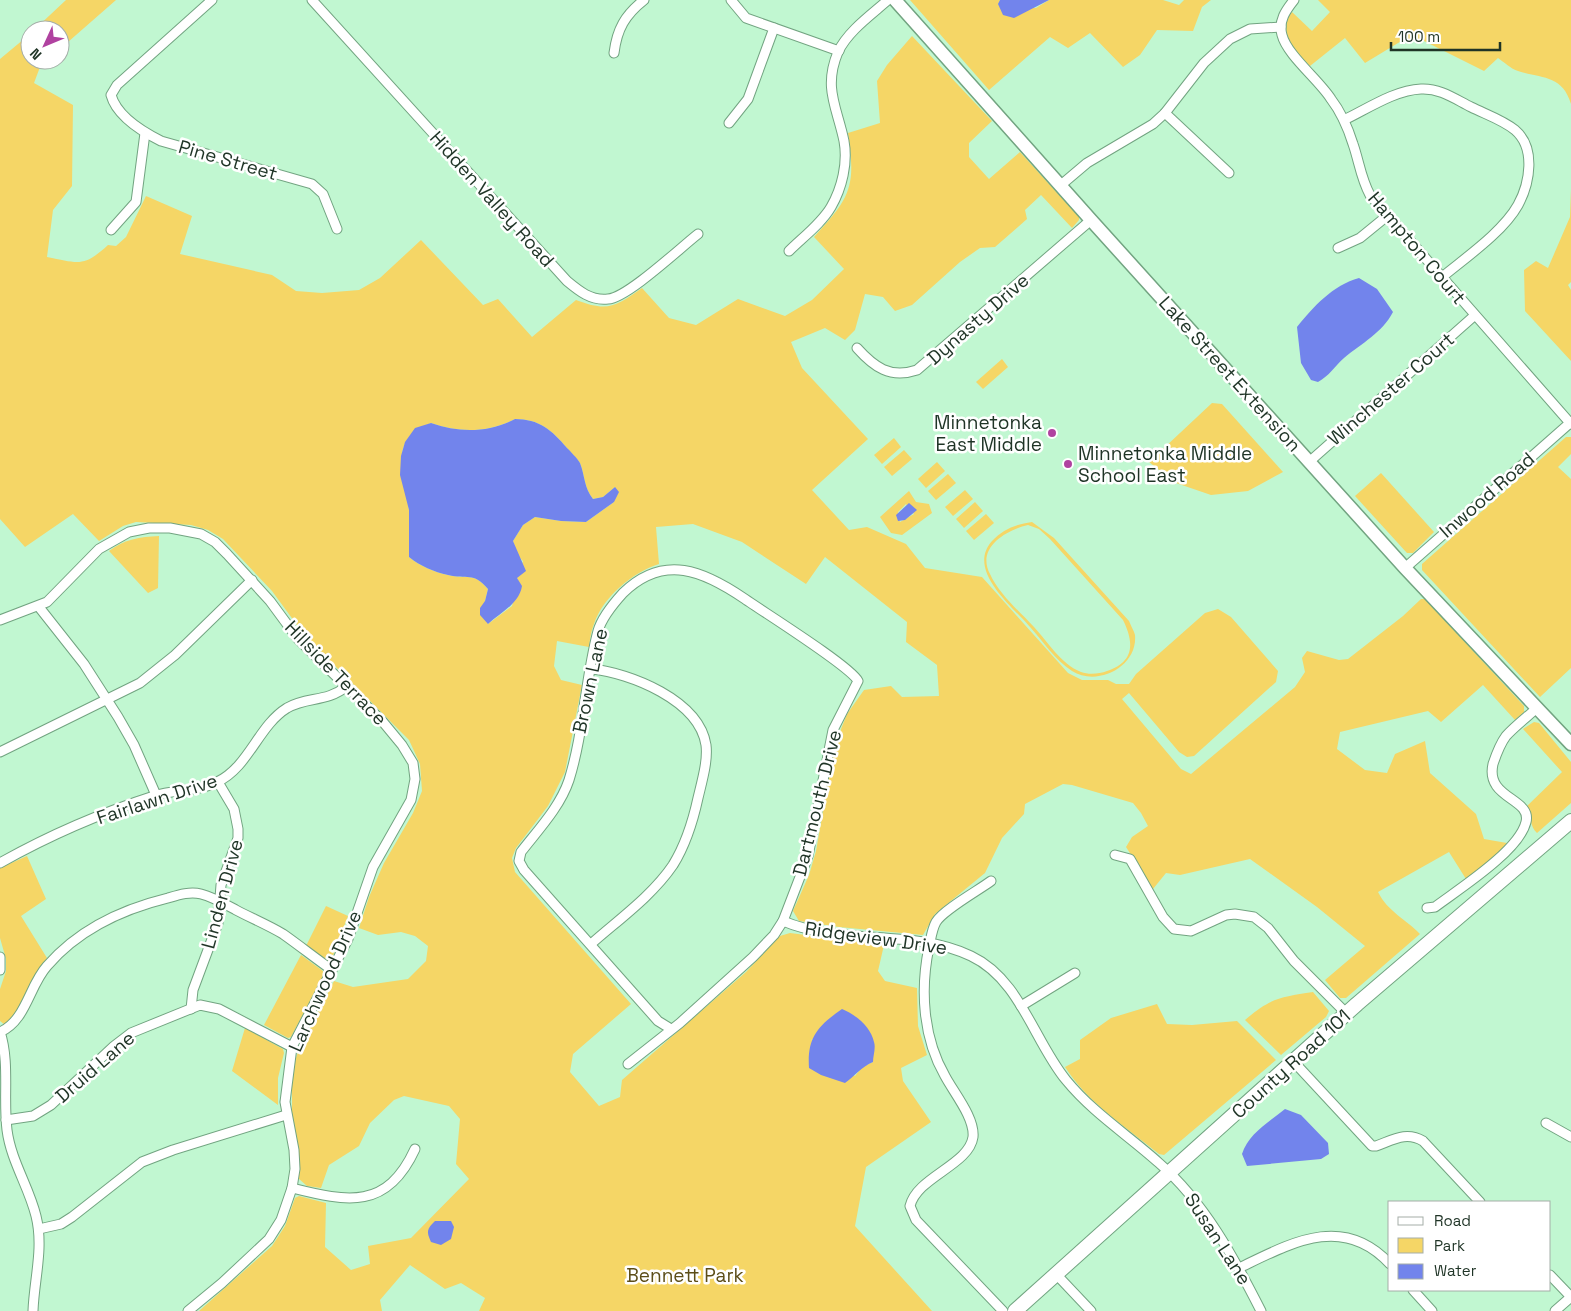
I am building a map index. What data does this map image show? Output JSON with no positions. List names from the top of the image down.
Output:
{
  "streets": {
    "main road": ["County Road 101"],
    "street": [
      "Pine Street",
      "Hidden Valley Road",
      "Hampton Court",
      "Dynasty Drive",
      "Lake Street Extension",
      "Winchester Court",
      "Inwood Road",
      "Hillside Terrace",
      "Brown Lane",
      "Fairlawn Drive",
      "Dartmouth Drive",
      "Linden Drive",
      "Ridgeview Drive",
      "Larchwood Drive",
      "Druid Lane",
      "Susan Lane"
    ]
  },
  "crossings": [
    ["Hampton Court", "Winchester Court"],
    ["Hampton Court", "Inwood Road"],
    ["Dynasty Drive", "Lake Street Extension"],
    ["Lake Street Extension", "Winchester Court"],
    ["Lake Street Extension", "Inwood Road"],
    ["Hillside Terrace", "Fairlawn Drive"],
    ["Hillside Terrace", "Larchwood Drive"],
    ["Brown Lane", "Dartmouth Drive"],
    ["Fairlawn Drive", "Linden Drive"],
    ["Dartmouth Drive", "Ridgeview Drive"],
    ["Linden Drive", "Druid Lane"],
    ["Ridgeview Drive", "County Road 101"],
    ["Ridgeview Drive", "Susan Lane"],
    ["Larchwood Drive", "Druid Lane"],
    ["County Road 101", "Susan Lane"]
  ],
  "parks": ["Bennett Park"],
  "places": ["Minnetonka East Middle", "Minnetonka Middle School East"],
  "legend": ["Road", "Park", "Water"],
  "scale_bar": "100 m",
  "north": "bottom left"
}
